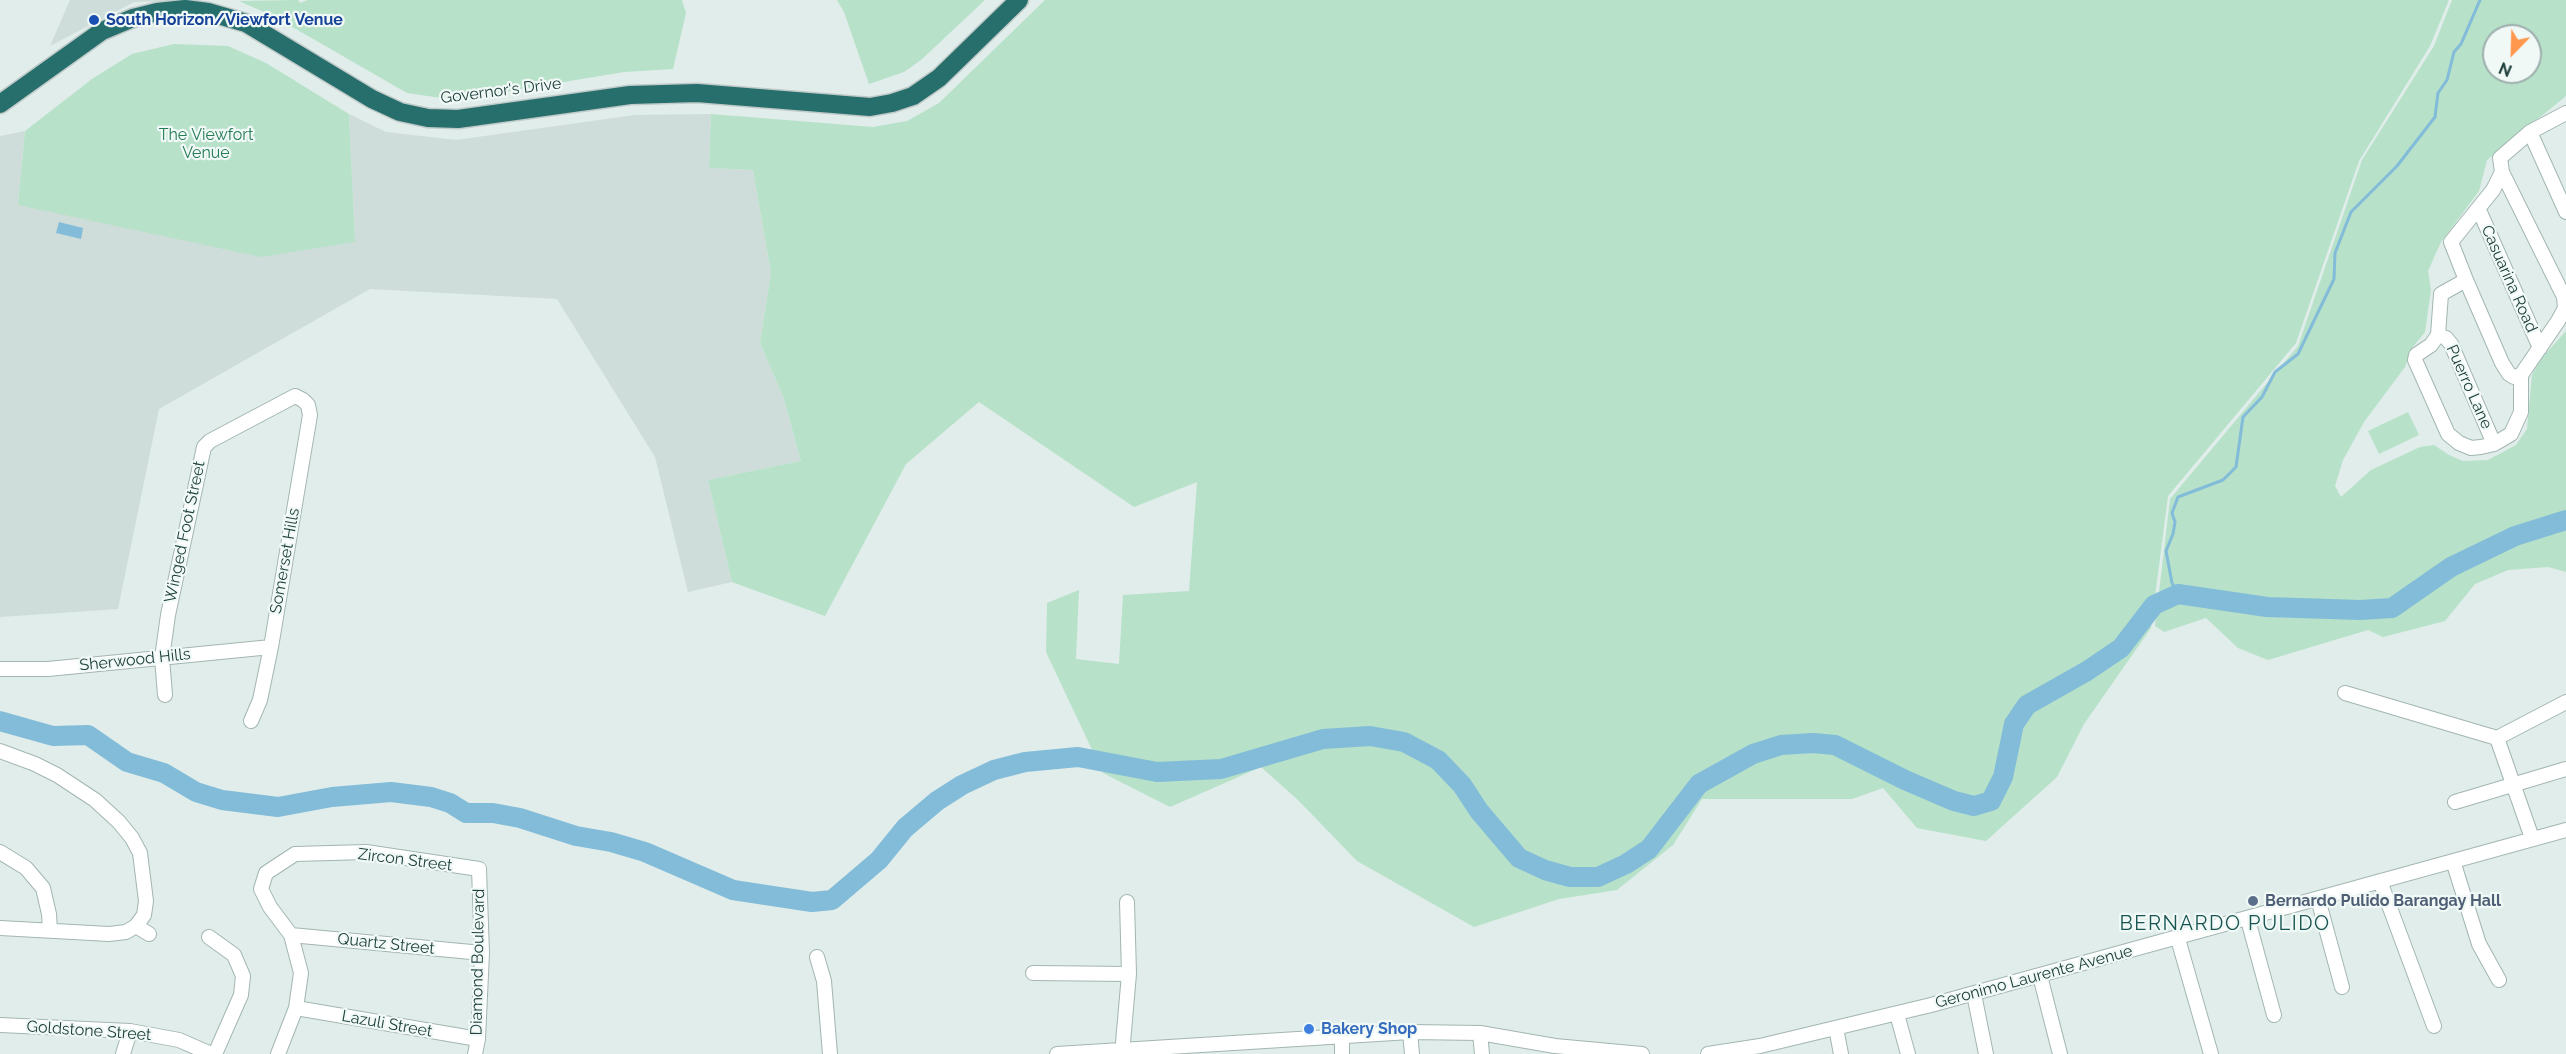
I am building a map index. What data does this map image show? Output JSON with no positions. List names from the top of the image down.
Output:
{
  "streets": {
    "highway": ["Governor's Drive"],
    "street": [
      "Casuarina Road",
      "Puerro Lane",
      "Winged Foot Street",
      "Somerset Hills",
      "Sherwood Hills",
      "Zircon Street",
      "Quartz Street",
      "Diamond Boulevard",
      "Geronimo Laurente Avenue",
      "Lazuli Street",
      "Goldstone Street"
    ]
  },
  "crossings": [
    ["Winged Foot Street", "Somerset Hills"],
    ["Winged Foot Street", "Sherwood Hills"],
    ["Somerset Hills", "Sherwood Hills"],
    ["Zircon Street", "Quartz Street"],
    ["Zircon Street", "Diamond Boulevard"],
    ["Quartz Street", "Diamond Boulevard"],
    ["Diamond Boulevard", "Lazuli Street"]
  ],
  "districts": ["BERNARDO PULIDO"],
  "parks": ["The Viewfort Venue"],
  "places": ["South Horizon/Viewfort Venue", "Bernardo Pulido Barangay Hall", "Bakery Shop"],
  "north": "bottom left"
}
